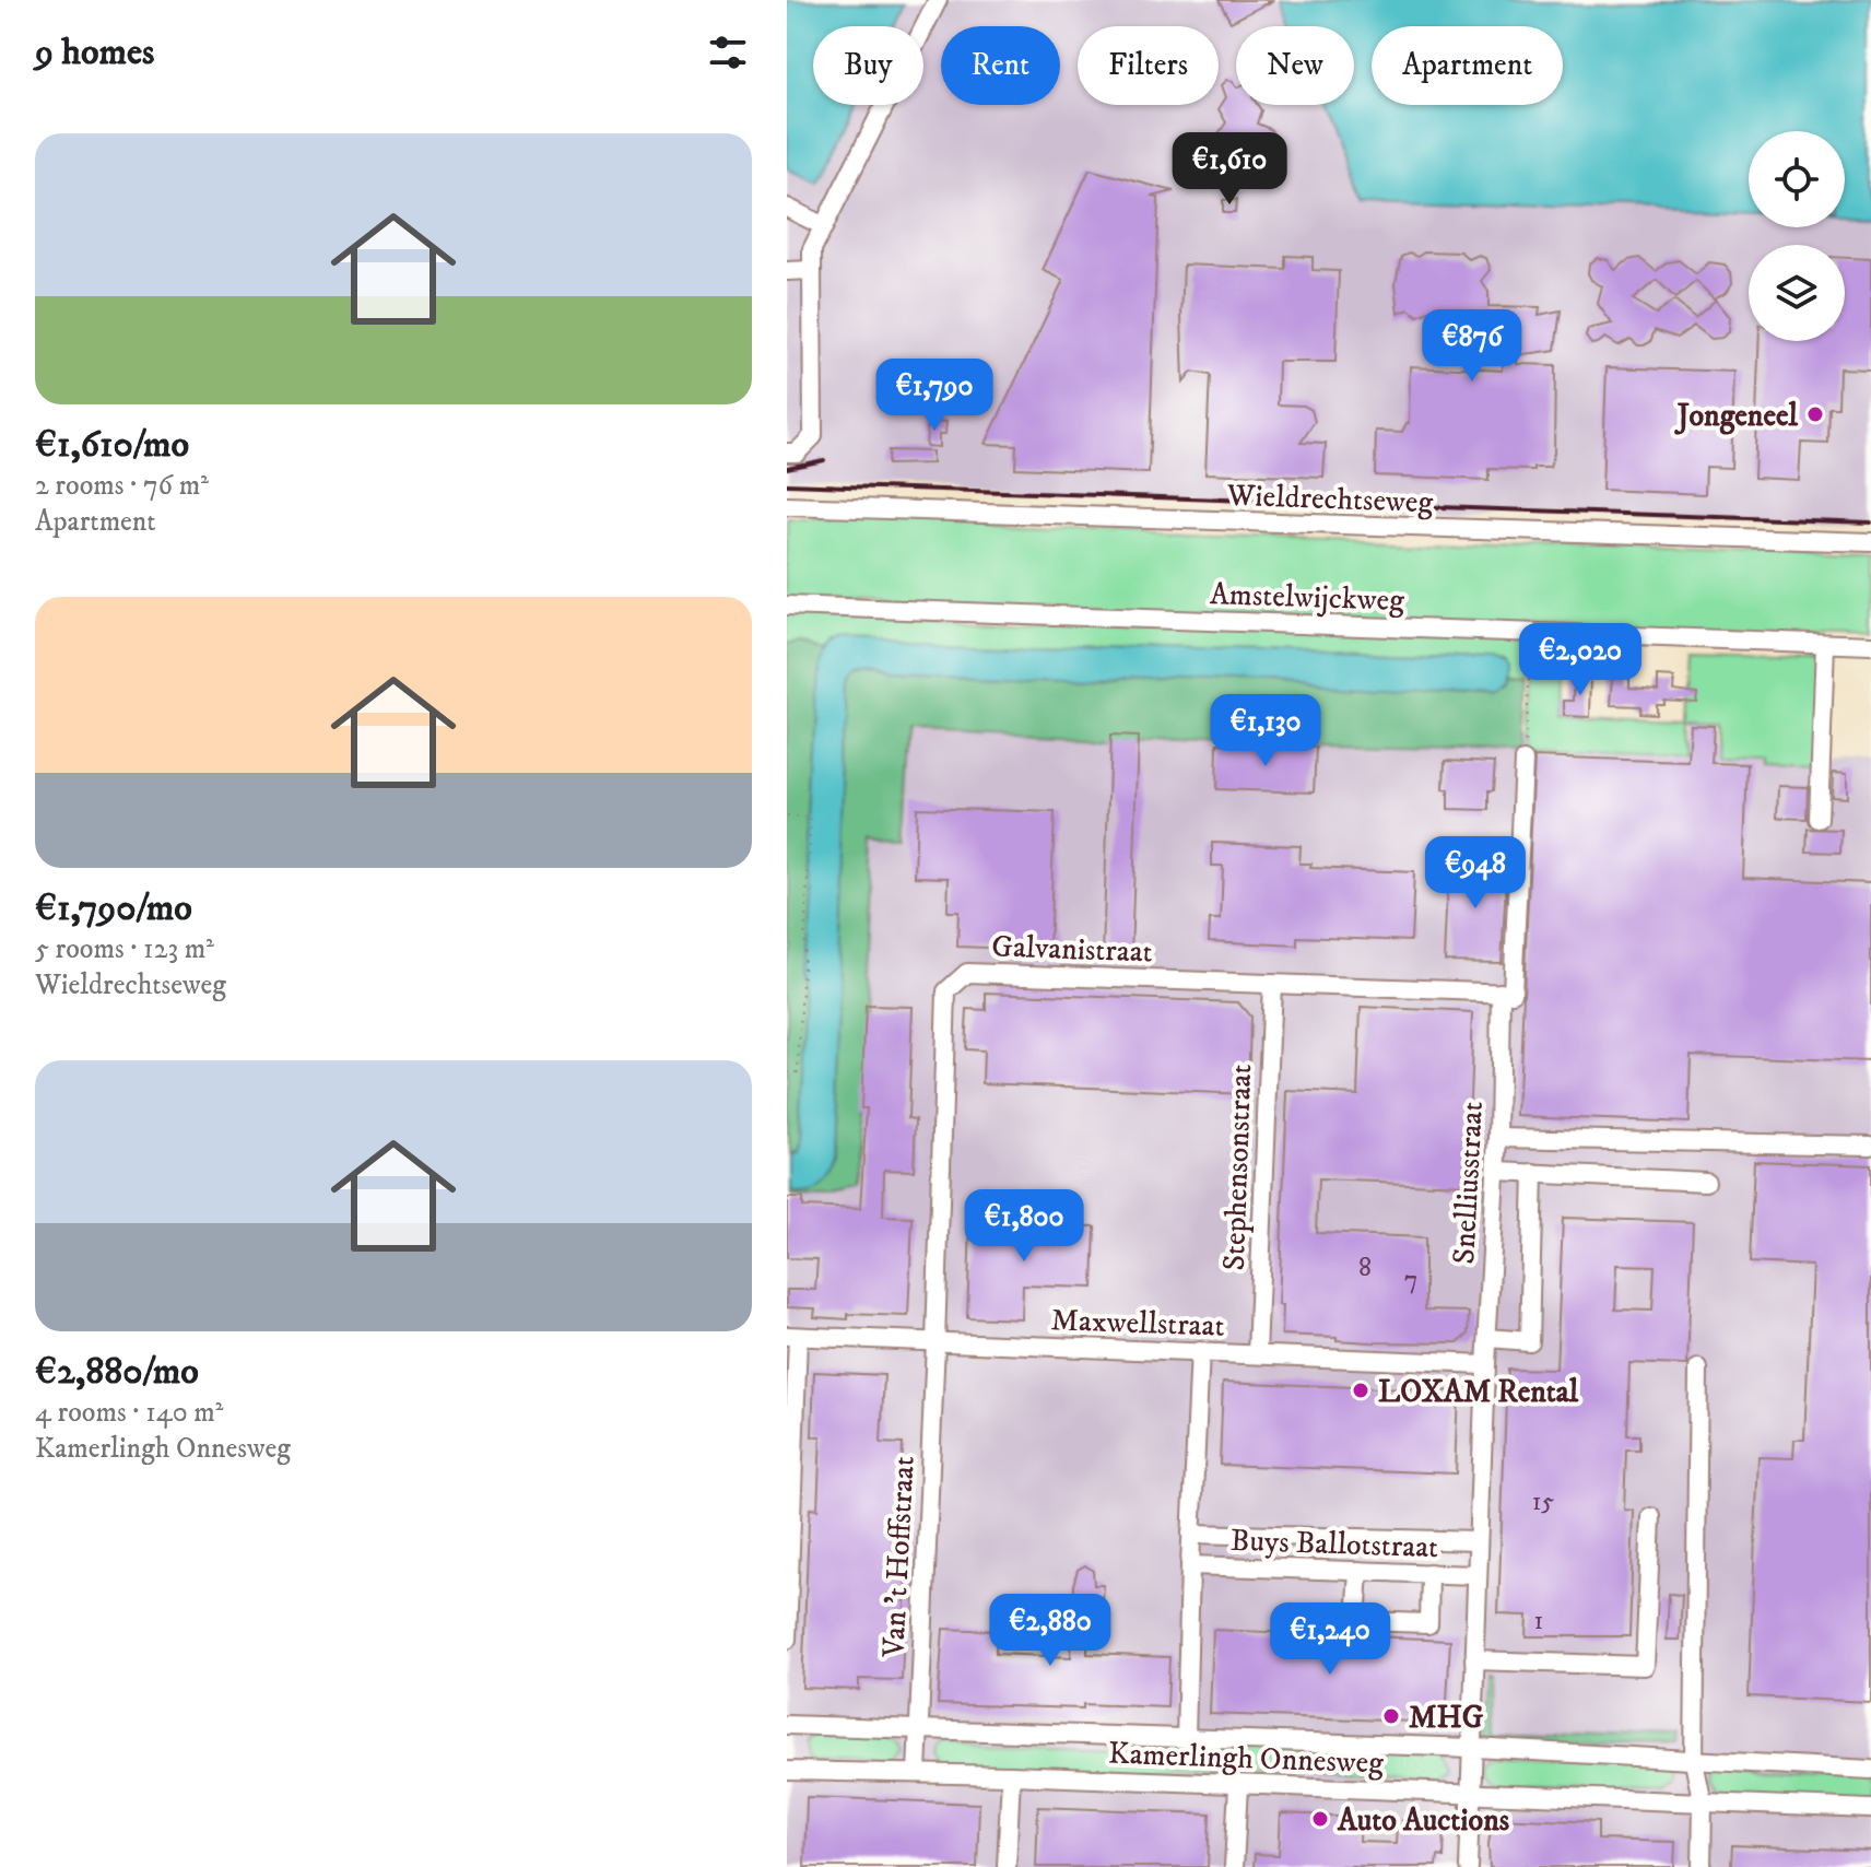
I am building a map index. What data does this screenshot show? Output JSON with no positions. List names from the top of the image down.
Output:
{
  "streets": {
    "street": [
      "Wieldrechtseweg",
      "Amstelwijckweg",
      "Galvanistraat",
      "Stephensonstraat",
      "Snelliusstraat",
      "Maxwellstraat",
      "Buys Ballotstraat",
      "Van 't Hoffstraat",
      "Kamerlingh Onnesweg"
    ]
  },
  "crossings": [
    ["Galvanistraat", "Stephensonstraat"],
    ["Galvanistraat", "Snelliusstraat"],
    ["Galvanistraat", "Maxwellstraat"],
    ["Galvanistraat", "Van 't Hoffstraat"],
    ["Stephensonstraat", "Maxwellstraat"],
    ["Snelliusstraat", "Maxwellstraat"],
    ["Snelliusstraat", "Buys Ballotstraat"],
    ["Snelliusstraat", "Kamerlingh Onnesweg"],
    ["Maxwellstraat", "Buys Ballotstraat"],
    ["Maxwellstraat", "Van 't Hoffstraat"],
    ["Buys Ballotstraat", "Kamerlingh Onnesweg"],
    ["Van 't Hoffstraat", "Kamerlingh Onnesweg"]
  ],
  "places": [
    "Jongeneel",
    "LOXAM Rental",
    "MHG",
    "Auto Auctions"
  ],
  "house_numbers": [
    "8",
    "7",
    "15",
    "1"
  ],
  "page": {
    "heading": "9 homes",
    "chip": [
      "Buy",
      "Rent",
      "Filters",
      "New",
      "Apartment"
    ],
    "list": [
      {
        "name": "€1,610/mo",
        "note": "2 rooms · 76 m² · Apartment"
      },
      {
        "name": "€1,790/mo",
        "note": "5 rooms · 123 m² · Wieldrechtseweg"
      },
      {
        "name": "€2,880/mo",
        "note": "4 rooms · 140 m² · Kamerlingh Onnesweg"
      }
    ],
    "price": [
      "€1,610",
      "€876",
      "€1,790",
      "€2,020",
      "€1,130",
      "€948",
      "€1,800",
      "€2,880",
      "€1,240"
    ]
  }
}
